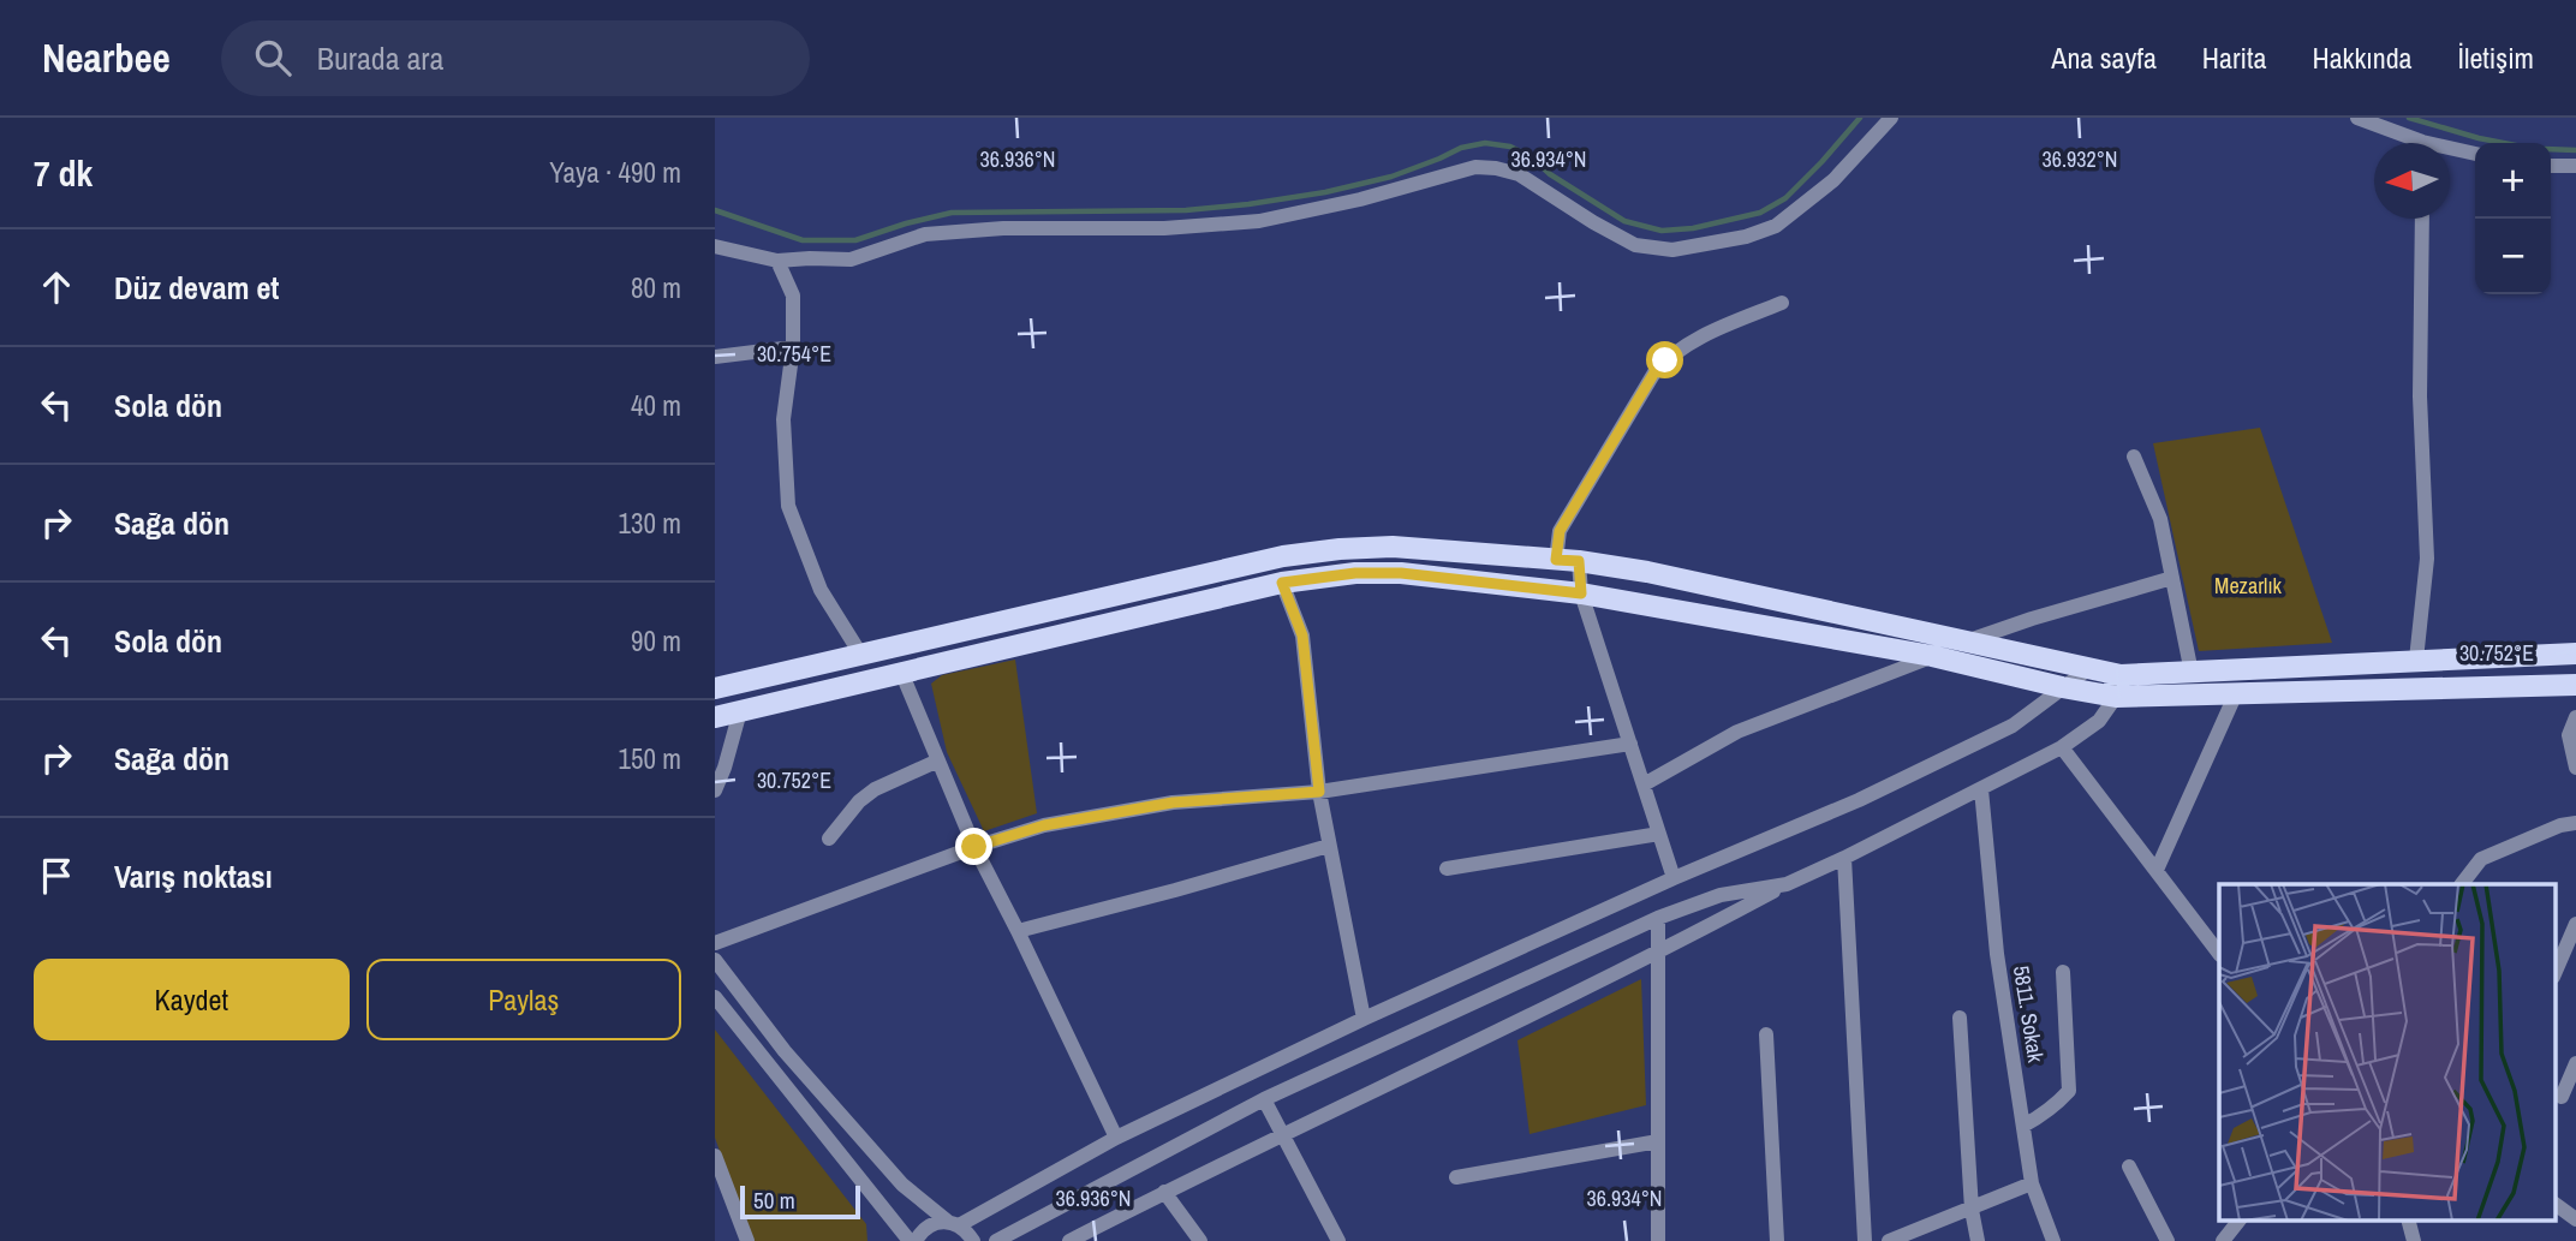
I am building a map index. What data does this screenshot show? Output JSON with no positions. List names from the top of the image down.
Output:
{
  "streets": {
    "street": ["5811. Sokak"]
  },
  "parks": ["Mezarlık"],
  "scale_bar": "50 m",
  "north": "left",
  "page": {
    "header": "Nearbee",
    "search": "Burada ara",
    "nav": [
      "Ana sayfa",
      "Harita",
      "Hakkında",
      "İletişim"
    ],
    "heading": ["7 dk", "Yaya · 490 m"],
    "map_buttons": ["+", "−"],
    "list": [
      ["Düz devam et", "80 m"],
      ["Sola dön", "40 m"],
      ["Sağa dön", "130 m"],
      ["Sola dön", "90 m"],
      ["Sağa dön", "150 m"],
      "Varış noktası"
    ],
    "buttons": ["Kaydet", "Paylaş"],
    "scale": "50 m"
  },
  "coordinates": [
    "36.936°N",
    "36.934°N",
    "36.932°N",
    "30.754°E",
    "30.752°E"
  ]
}
